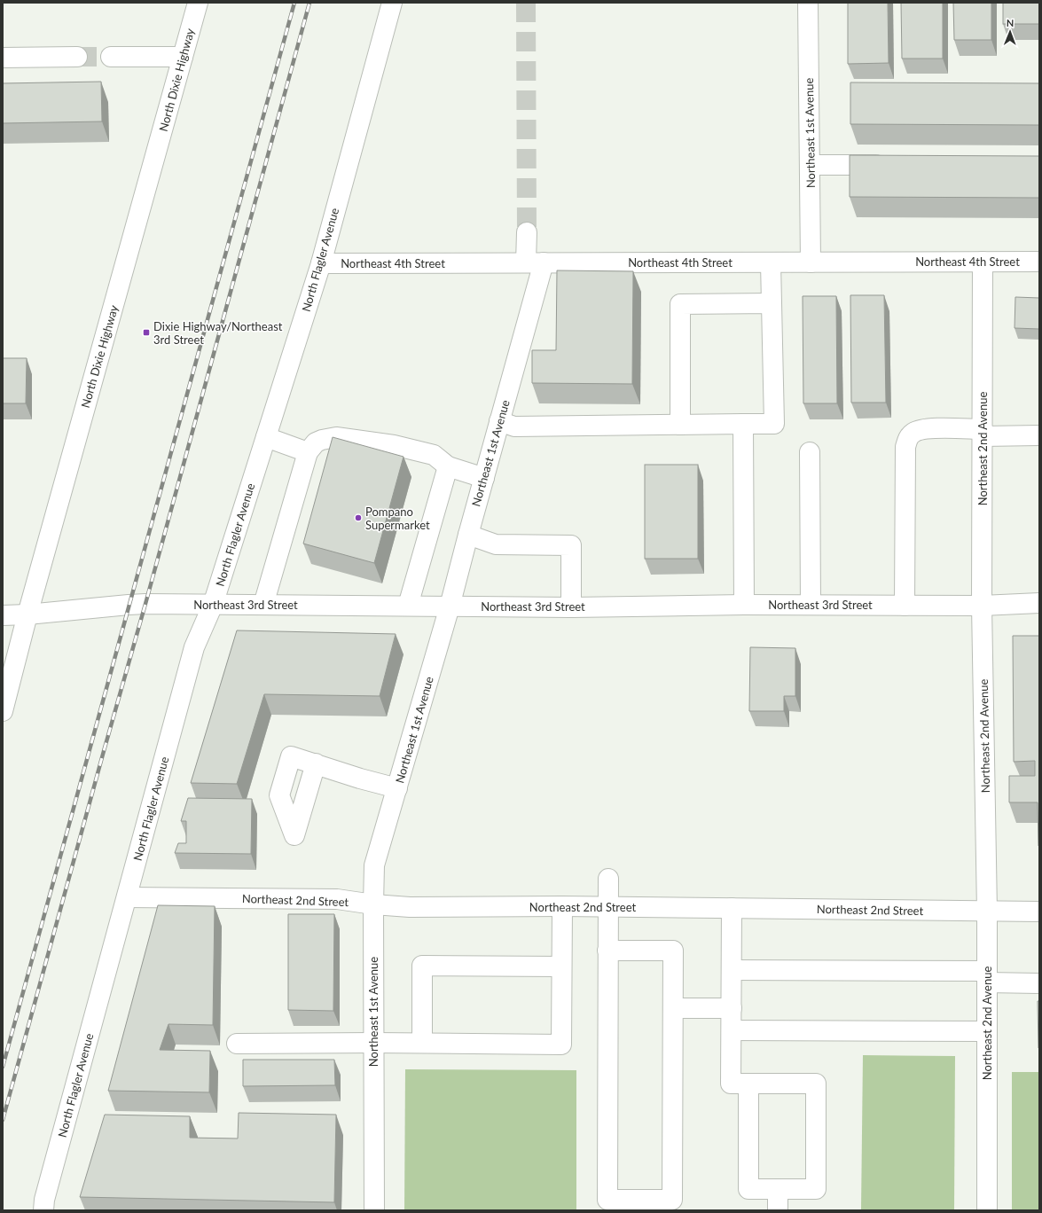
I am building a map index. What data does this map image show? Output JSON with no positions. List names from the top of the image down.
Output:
{
  "streets": {
    "street": [
      "North Dixie Highway",
      "Northeast 1st Avenue",
      "North Flagler Avenue",
      "Northeast 4th Street",
      "Northeast 2nd Avenue",
      "Northeast 3rd Street",
      "Northeast 2nd Street"
    ]
  },
  "crossings": [
    ["North Dixie Highway", "Northeast 3rd Street"],
    ["Northeast 1st Avenue", "Northeast 4th Street"],
    ["Northeast 1st Avenue", "Northeast 3rd Street"],
    ["Northeast 1st Avenue", "Northeast 2nd Street"],
    ["North Flagler Avenue", "Northeast 4th Street"],
    ["North Flagler Avenue", "Northeast 3rd Street"],
    ["North Flagler Avenue", "Northeast 2nd Street"],
    ["Northeast 4th Street", "Northeast 2nd Avenue"],
    ["Northeast 2nd Avenue", "Northeast 3rd Street"],
    ["Northeast 2nd Avenue", "Northeast 2nd Street"]
  ],
  "places": {
    "transit": ["Dixie Highway/Northeast 3rd Street"],
    "other": ["Pompano Supermarket"]
  },
  "north": "top"
}
